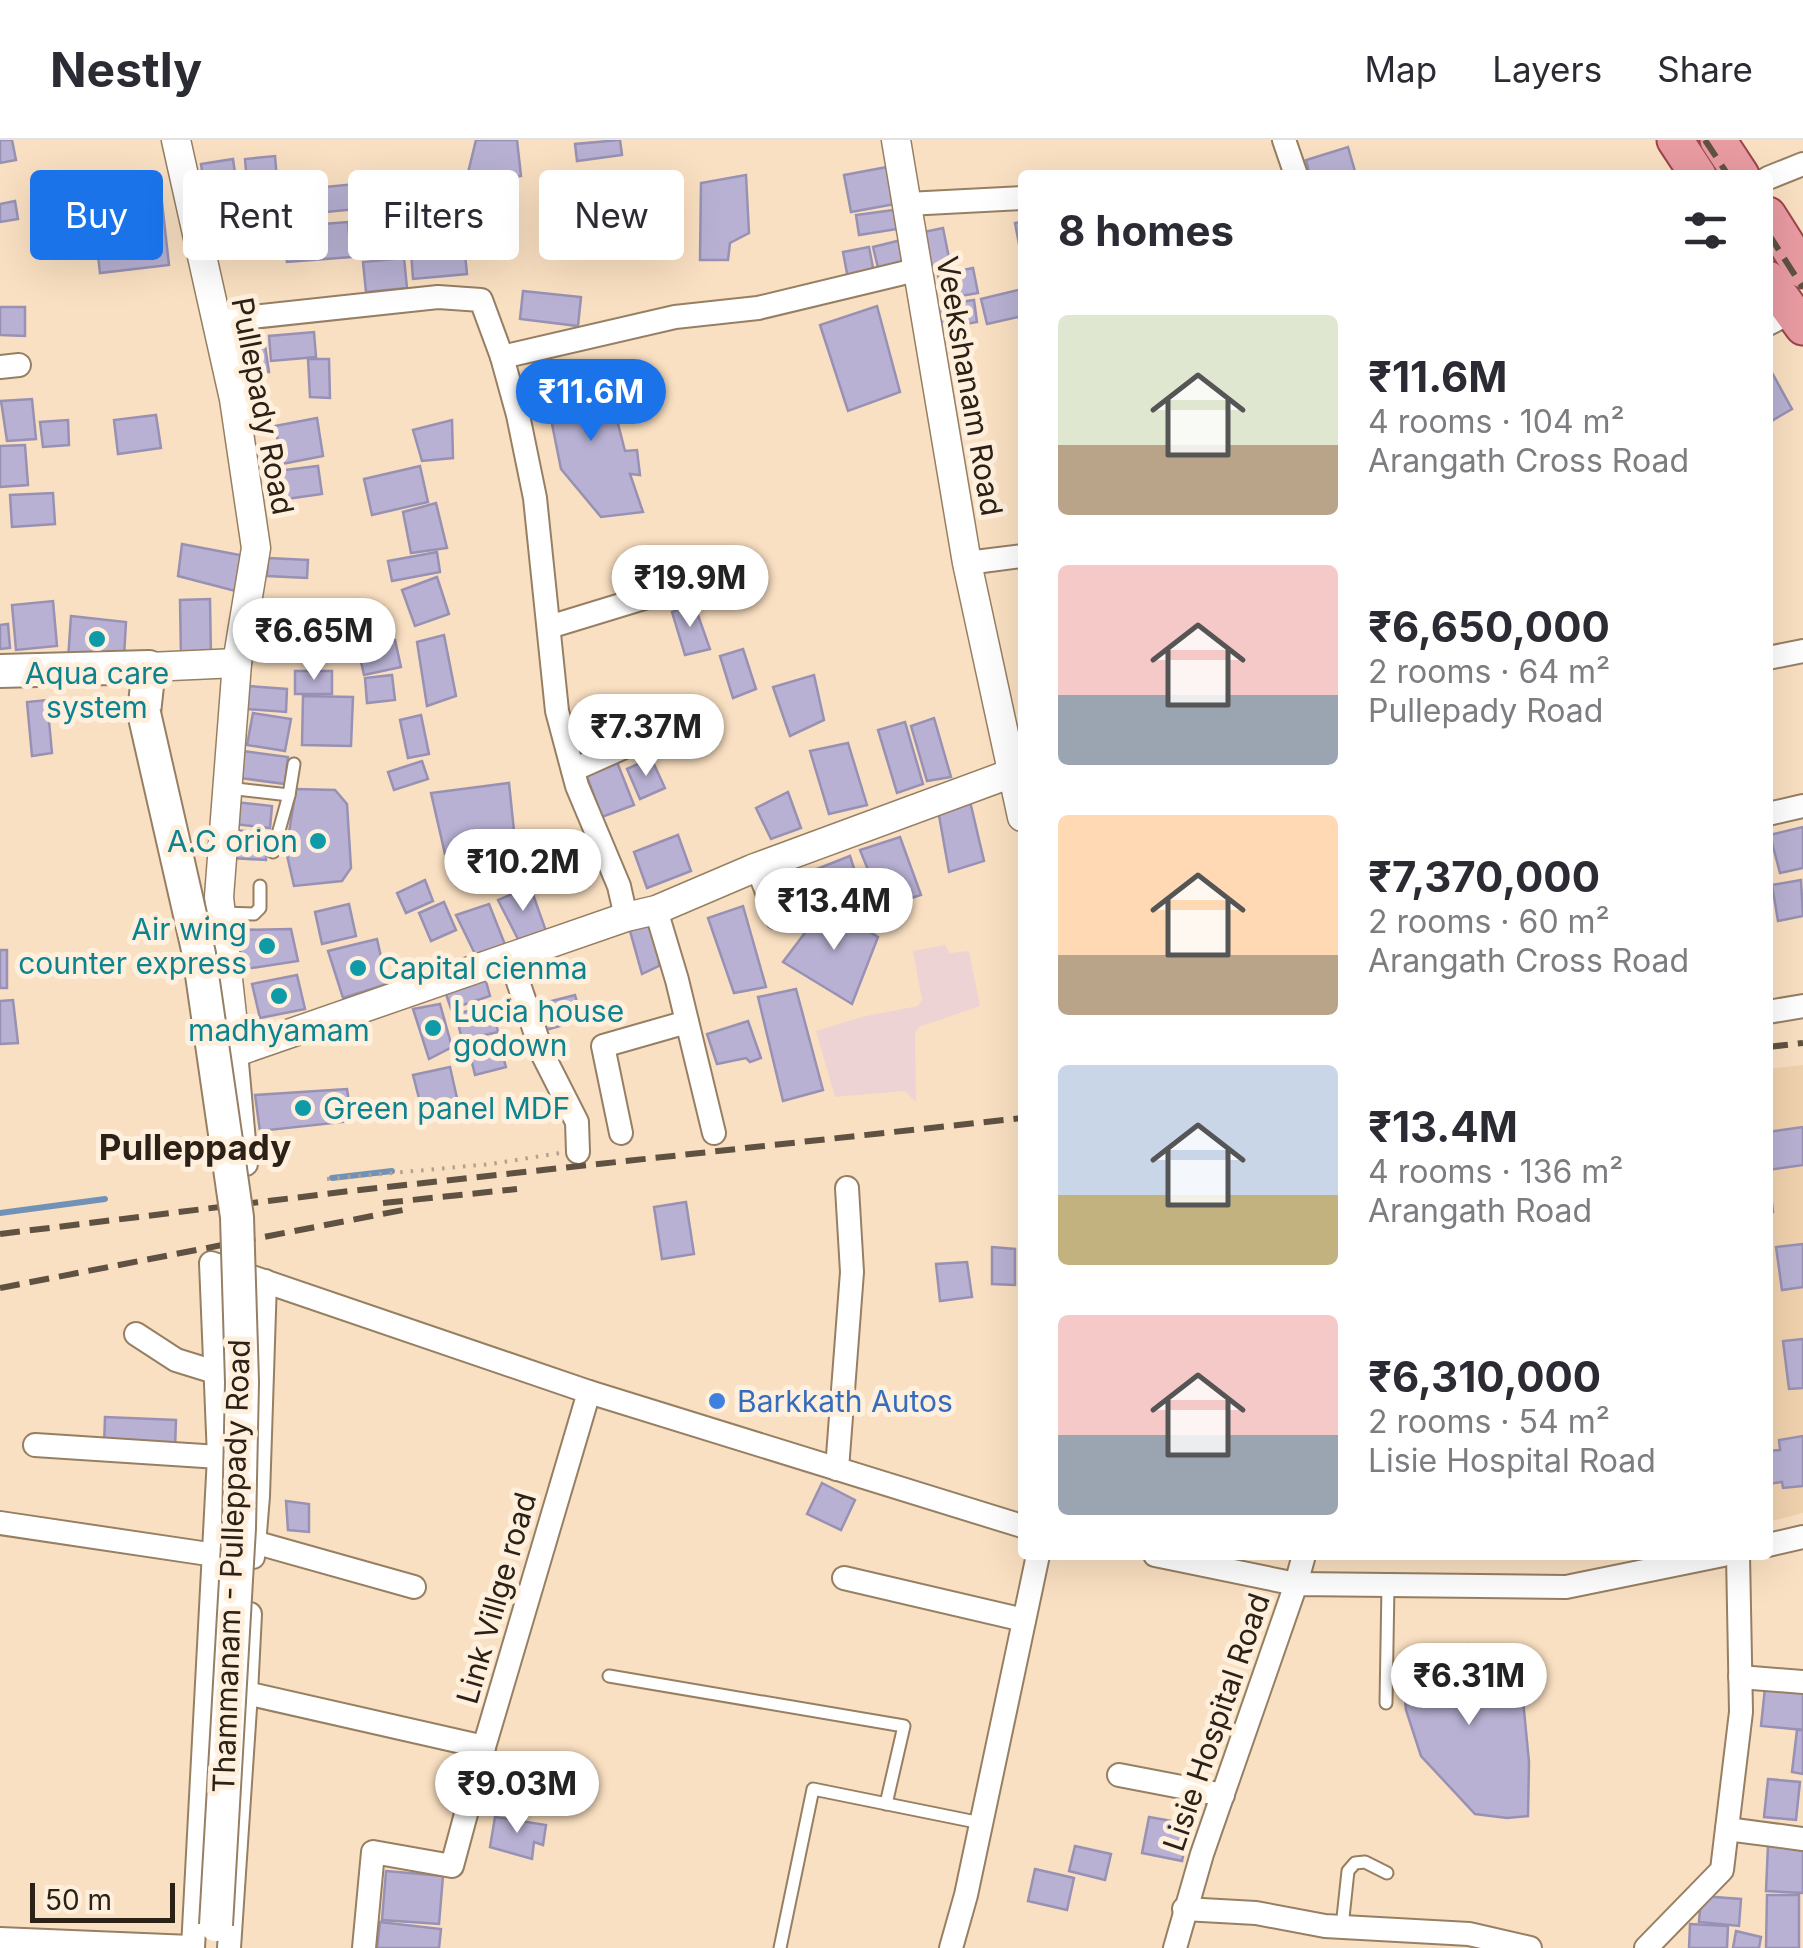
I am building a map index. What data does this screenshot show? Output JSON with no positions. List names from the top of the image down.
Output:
{
  "streets": {
    "main road": ["Thammanam - Pulleppady Road"],
    "street": [
      "Veekshanam Road",
      "Pullepady Road",
      "Link Villge road",
      "Lisie Hospital Road"
    ]
  },
  "districts": ["Pulleppady"],
  "places": [
    "Aqua care system",
    "A.C orion",
    "Air wing counter express",
    "Capital cienma",
    "madhyamam",
    "Lucia house godown",
    "Green panel MDF",
    "Barkkath Autos"
  ],
  "scale_bar": "50 m",
  "page": {
    "header": "Nestly",
    "nav": ["Map", "Layers", "Share"],
    "chip": [
      "Buy",
      "Rent",
      "Filters",
      "New"
    ],
    "heading": "8 homes",
    "list": [
      {
        "name": "₹11.6M",
        "note": "4 rooms · 104 m² · Arangath Cross Road"
      },
      {
        "name": "₹6,650,000",
        "note": "2 rooms · 64 m² · Pullepady Road"
      },
      {
        "name": "₹7,370,000",
        "note": "2 rooms · 60 m² · Arangath Cross Road"
      },
      {
        "name": "₹13.4M",
        "note": "4 rooms · 136 m² · Arangath Road"
      },
      {
        "name": "₹6,310,000",
        "note": "2 rooms · 54 m² · Lisie Hospital Road"
      }
    ],
    "price": [
      "₹11.6M",
      "₹19.9M",
      "₹6.65M",
      "₹7.37M",
      "₹10.2M",
      "₹13.4M",
      "₹6.31M",
      "₹9.03M"
    ],
    "scale": "50 m"
  }
}
